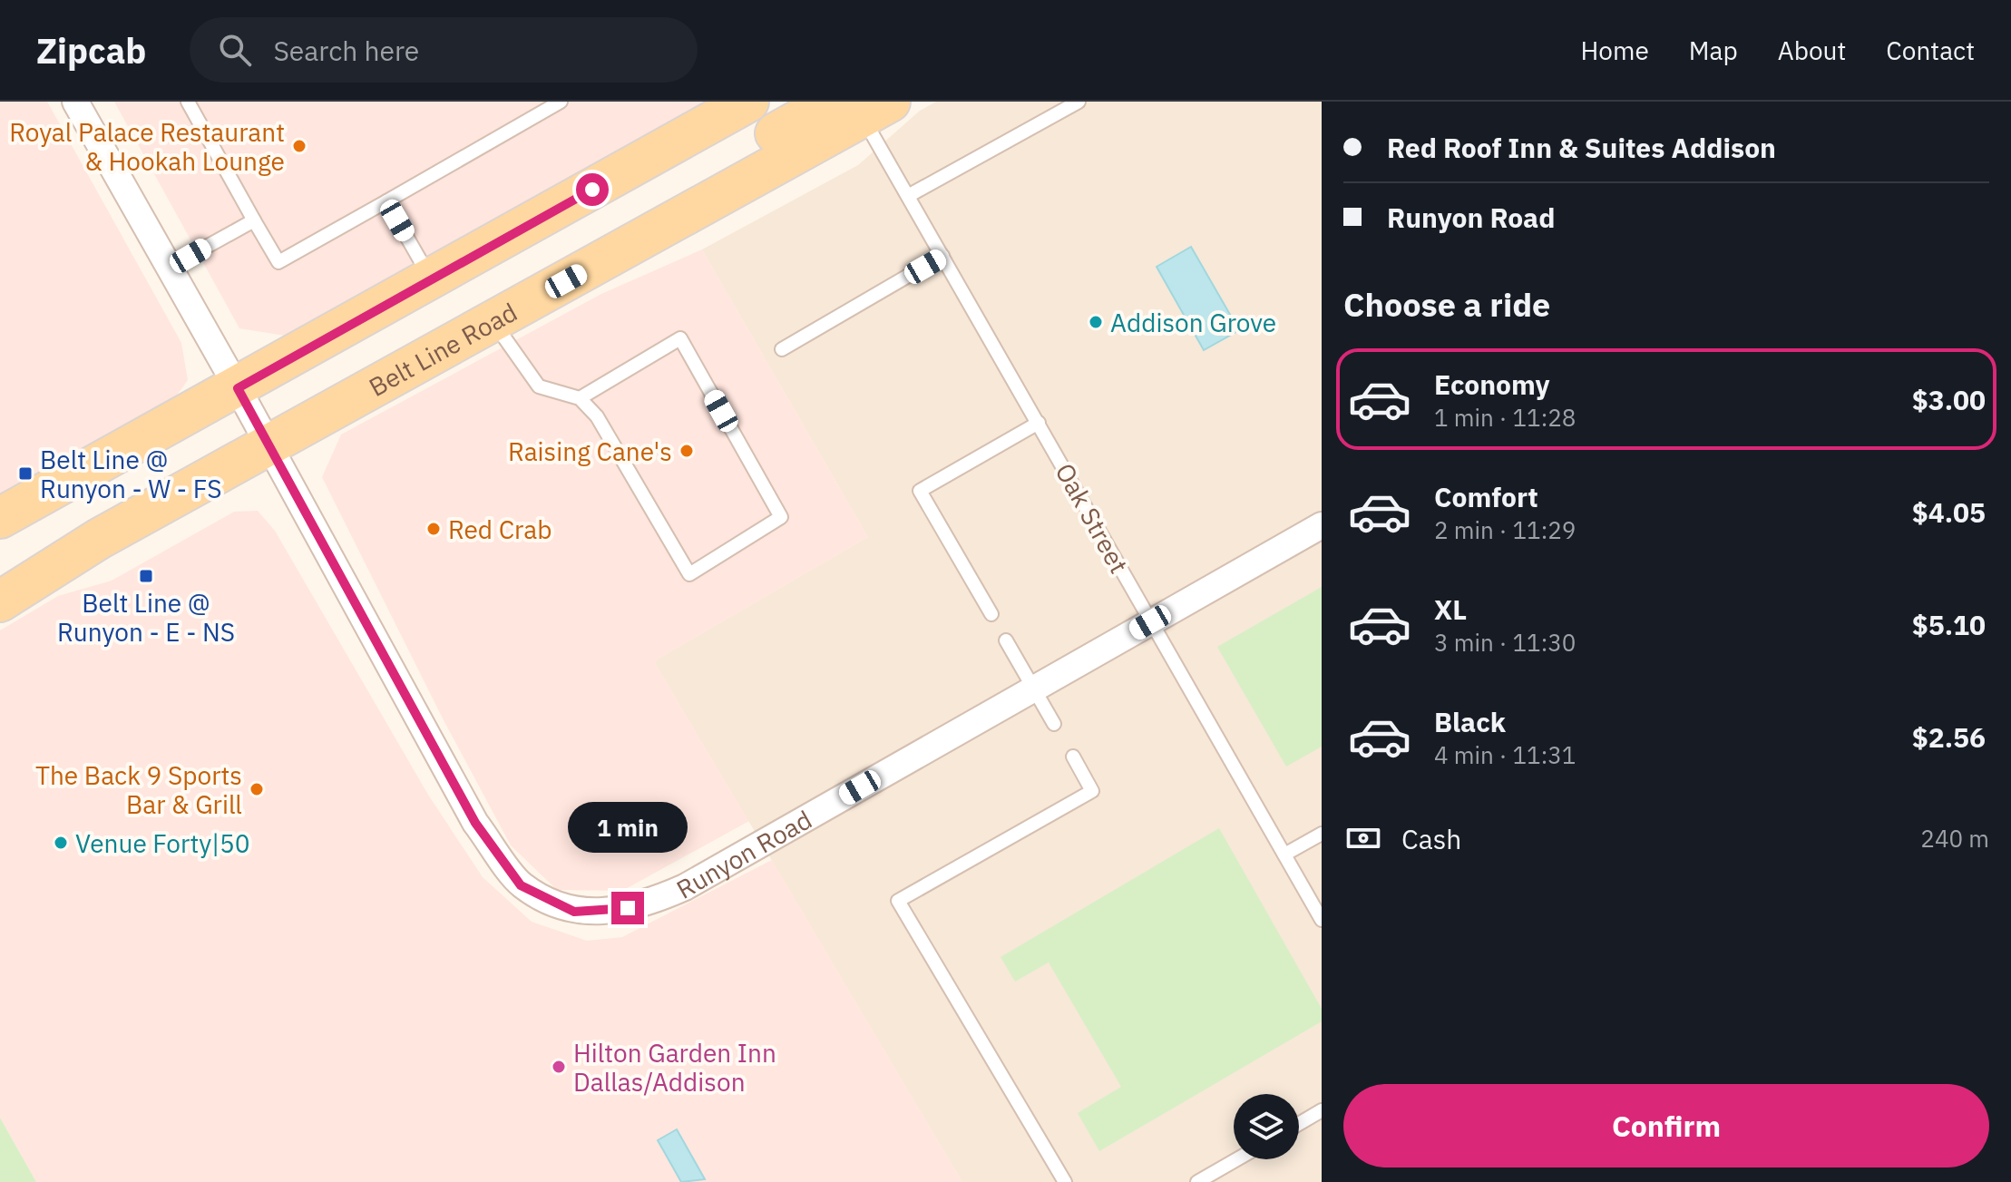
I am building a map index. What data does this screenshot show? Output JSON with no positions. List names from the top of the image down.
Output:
{
  "streets": {
    "main road": ["Belt Line Road"],
    "street": ["Runyon Road"],
    "lane": ["Oak Street"]
  },
  "crossings": [
    ["Belt Line Road", "Oak Street"],
    ["Belt Line Road", "Runyon Road"],
    ["Oak Street", "Runyon Road"]
  ],
  "places": {
    "other": [
      "Royal Palace Restaurant & Hookah Lounge",
      "Addison Grove",
      "Raising Cane's",
      "Red Crab",
      "The Back 9 Sports Bar & Grill",
      "Venue Forty|50",
      "Hilton Garden Inn Dallas/Addison"
    ],
    "transit": ["Belt Line @ Runyon - W - FS", "Belt Line @ Runyon - E - NS"]
  },
  "page": {
    "header": "Zipcab",
    "search": "Search here",
    "nav": [
      "Home",
      "Map",
      "About",
      "Contact"
    ],
    "banner": ["Red Roof Inn & Suites Addison", "Runyon Road"],
    "heading": "Choose a ride",
    "list": [
      {
        "name": "Economy",
        "note": "1 min · 11:28",
        "value": "$3.00"
      },
      {
        "name": "Comfort",
        "note": "2 min · 11:29",
        "value": "$4.05"
      },
      {
        "name": "XL",
        "note": "3 min · 11:30",
        "value": "$5.10"
      },
      {
        "name": "Black",
        "note": "4 min · 11:31",
        "value": "$2.56"
      }
    ],
    "pay": ["Cash", "240 m"],
    "bubble": "1 min",
    "buttons": "Confirm"
  }
}
